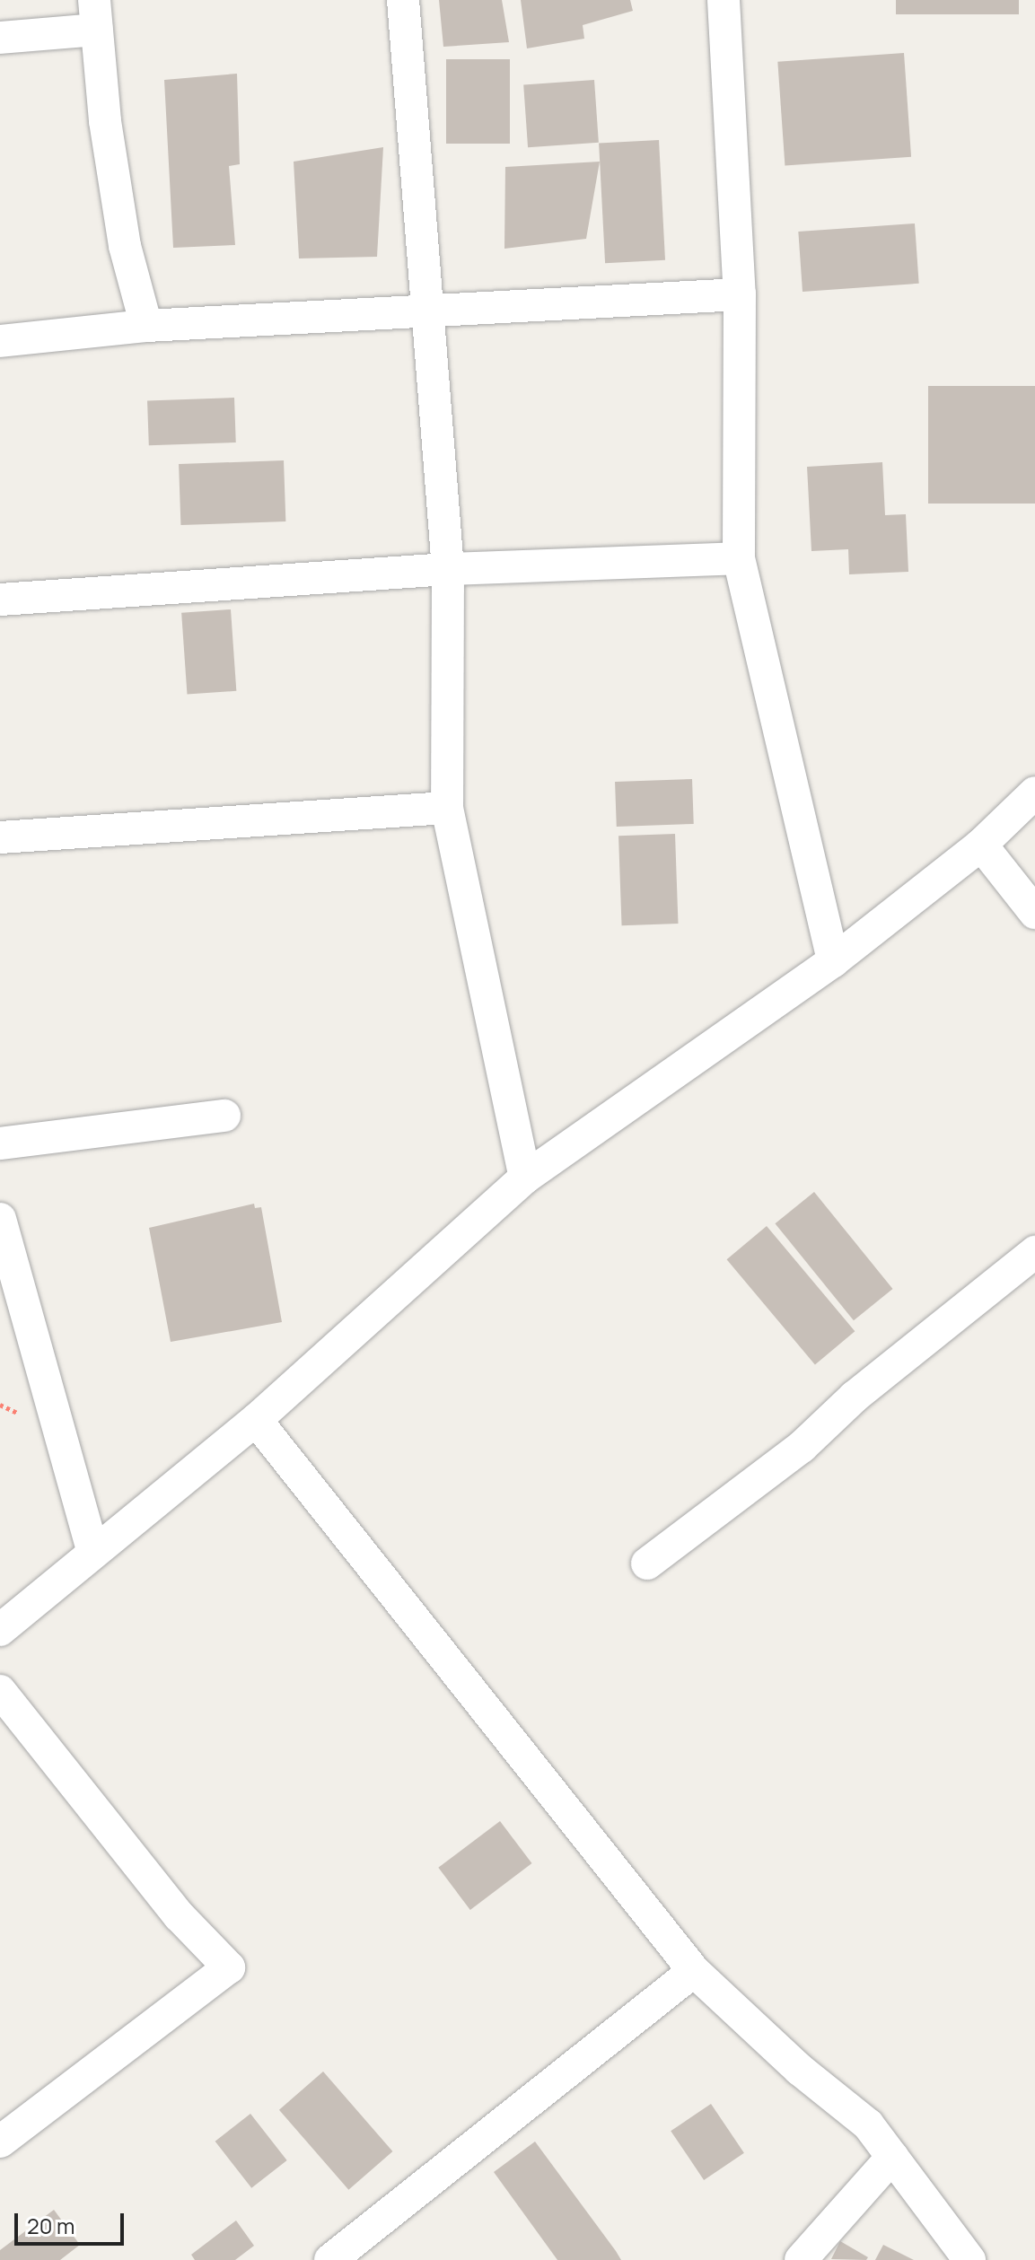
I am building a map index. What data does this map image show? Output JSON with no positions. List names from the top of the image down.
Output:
{
  "scale_bar": "20 m"
}
